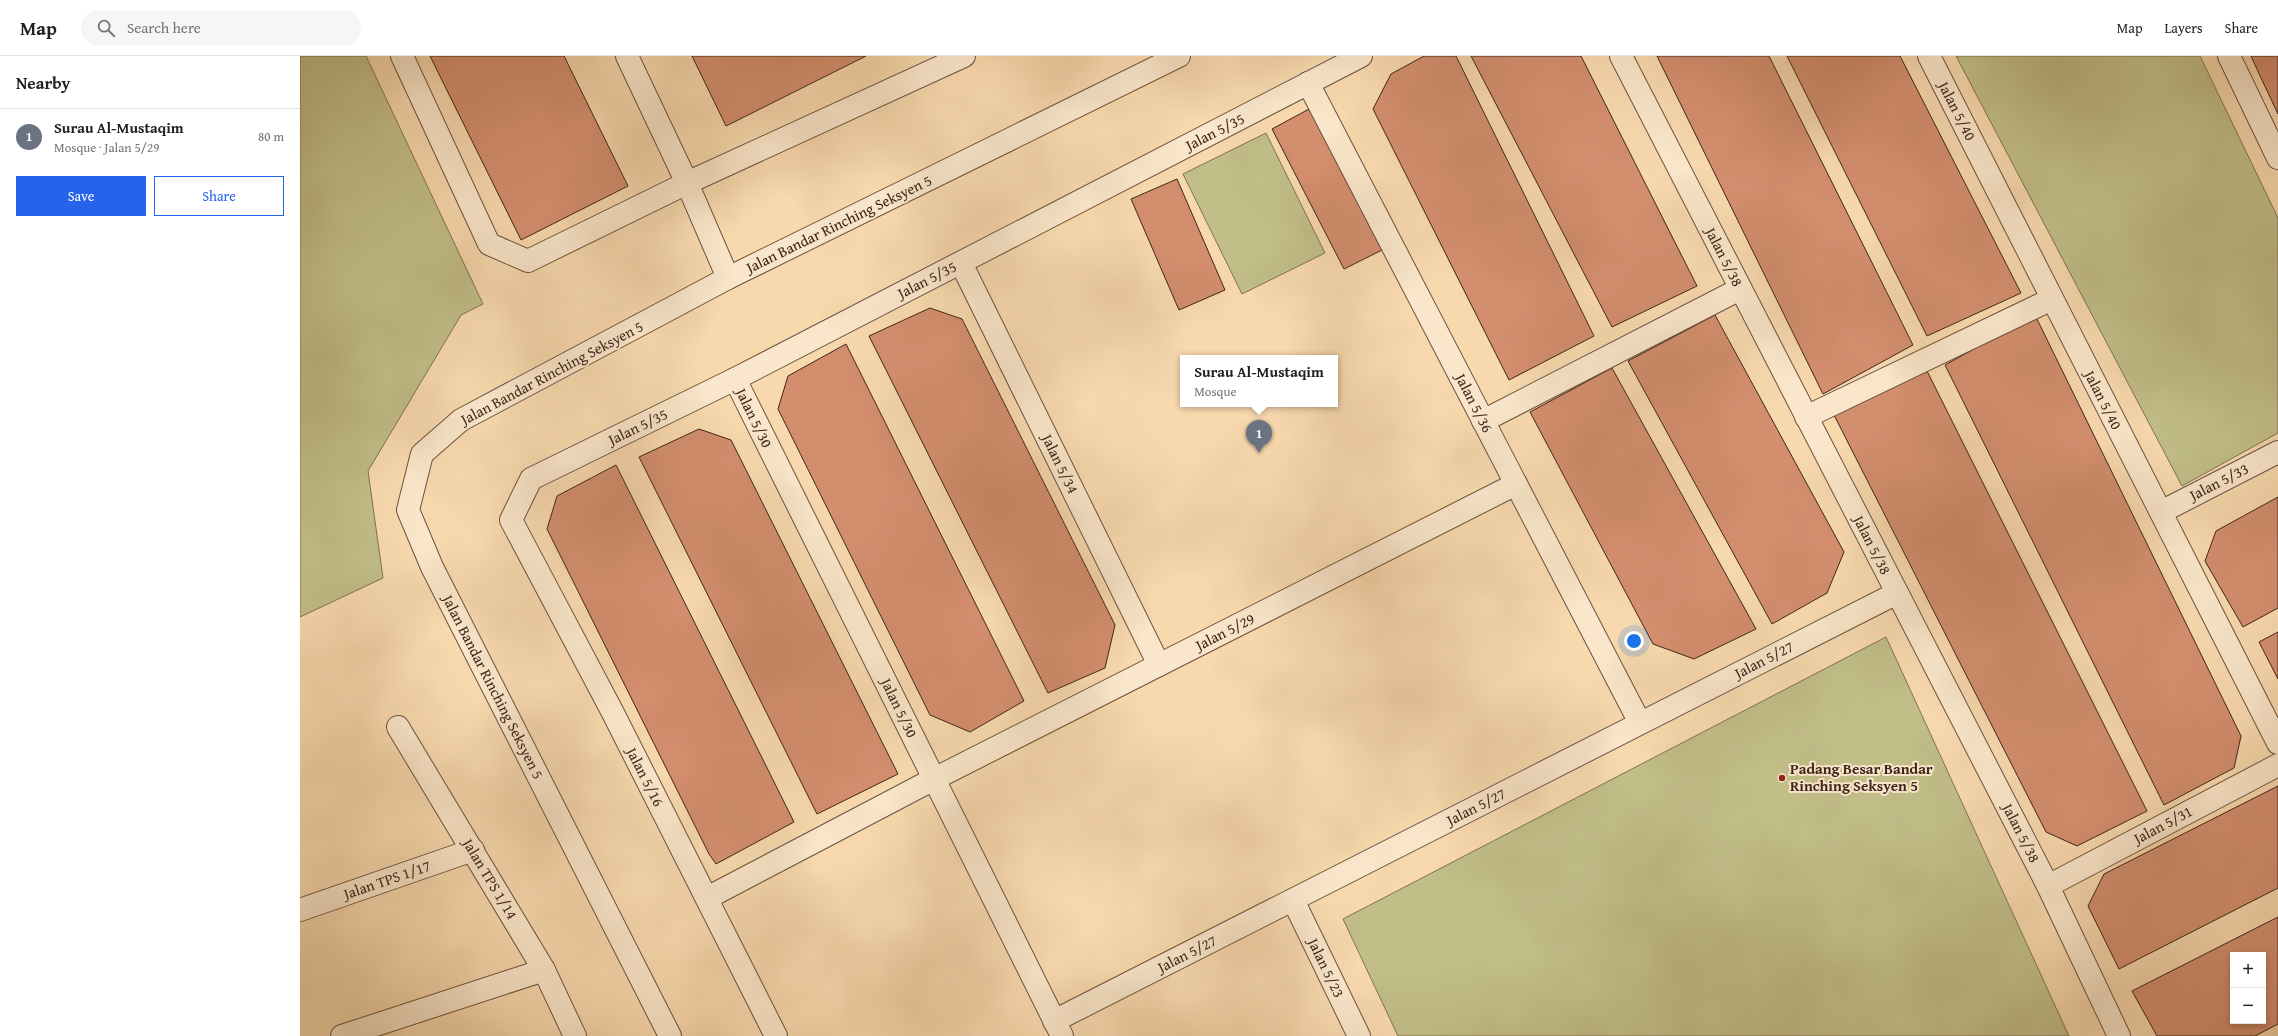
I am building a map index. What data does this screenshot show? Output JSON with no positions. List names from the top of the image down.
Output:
{
  "streets": {
    "street": [
      "Jalan 5/40",
      "Jalan 5/35",
      "Jalan Bandar Rinching Seksyen 5",
      "Jalan 5/38",
      "Jalan 5/36",
      "Jalan 5/30",
      "Jalan 5/34",
      "Jalan 5/33",
      "Jalan 5/29",
      "Jalan 5/27",
      "Jalan 5/16",
      "Jalan 5/31",
      "Jalan TPS 1/14",
      "Jalan TPS 1/17",
      "Jalan 5/23"
    ]
  },
  "crossings": [
    ["Jalan 5/40", "Jalan 5/33"],
    ["Jalan 5/35", "Jalan 5/36"],
    ["Jalan 5/35", "Jalan 5/30"],
    ["Jalan 5/35", "Jalan 5/34"],
    ["Jalan 5/35", "Jalan 5/16"],
    ["Jalan 5/38", "Jalan 5/27"],
    ["Jalan 5/38", "Jalan 5/31"],
    ["Jalan 5/36", "Jalan 5/29"],
    ["Jalan 5/36", "Jalan 5/27"],
    ["Jalan 5/30", "Jalan 5/29"],
    ["Jalan 5/30", "Jalan 5/27"],
    ["Jalan 5/34", "Jalan 5/29"],
    ["Jalan 5/29", "Jalan 5/16"],
    ["Jalan 5/27", "Jalan 5/23"],
    ["Jalan TPS 1/14", "Jalan TPS 1/17"]
  ],
  "places": ["Padang Besar Bandar Rinching Seksyen 5"],
  "page": {
    "header": "Map",
    "search": "Search here",
    "nav": ["Map", "Layers", "Share"],
    "heading": "Nearby",
    "list": [
      {
        "mark": "1",
        "name": "Surau Al-Mustaqim",
        "note": "Mosque · Jalan 5/29",
        "value": "80 m"
      }
    ],
    "buttons": ["Save", "Share"],
    "popup": ["Surau Al-Mustaqim", "Mosque"],
    "pins": "1",
    "map_buttons": ["+", "−"]
  }
}
